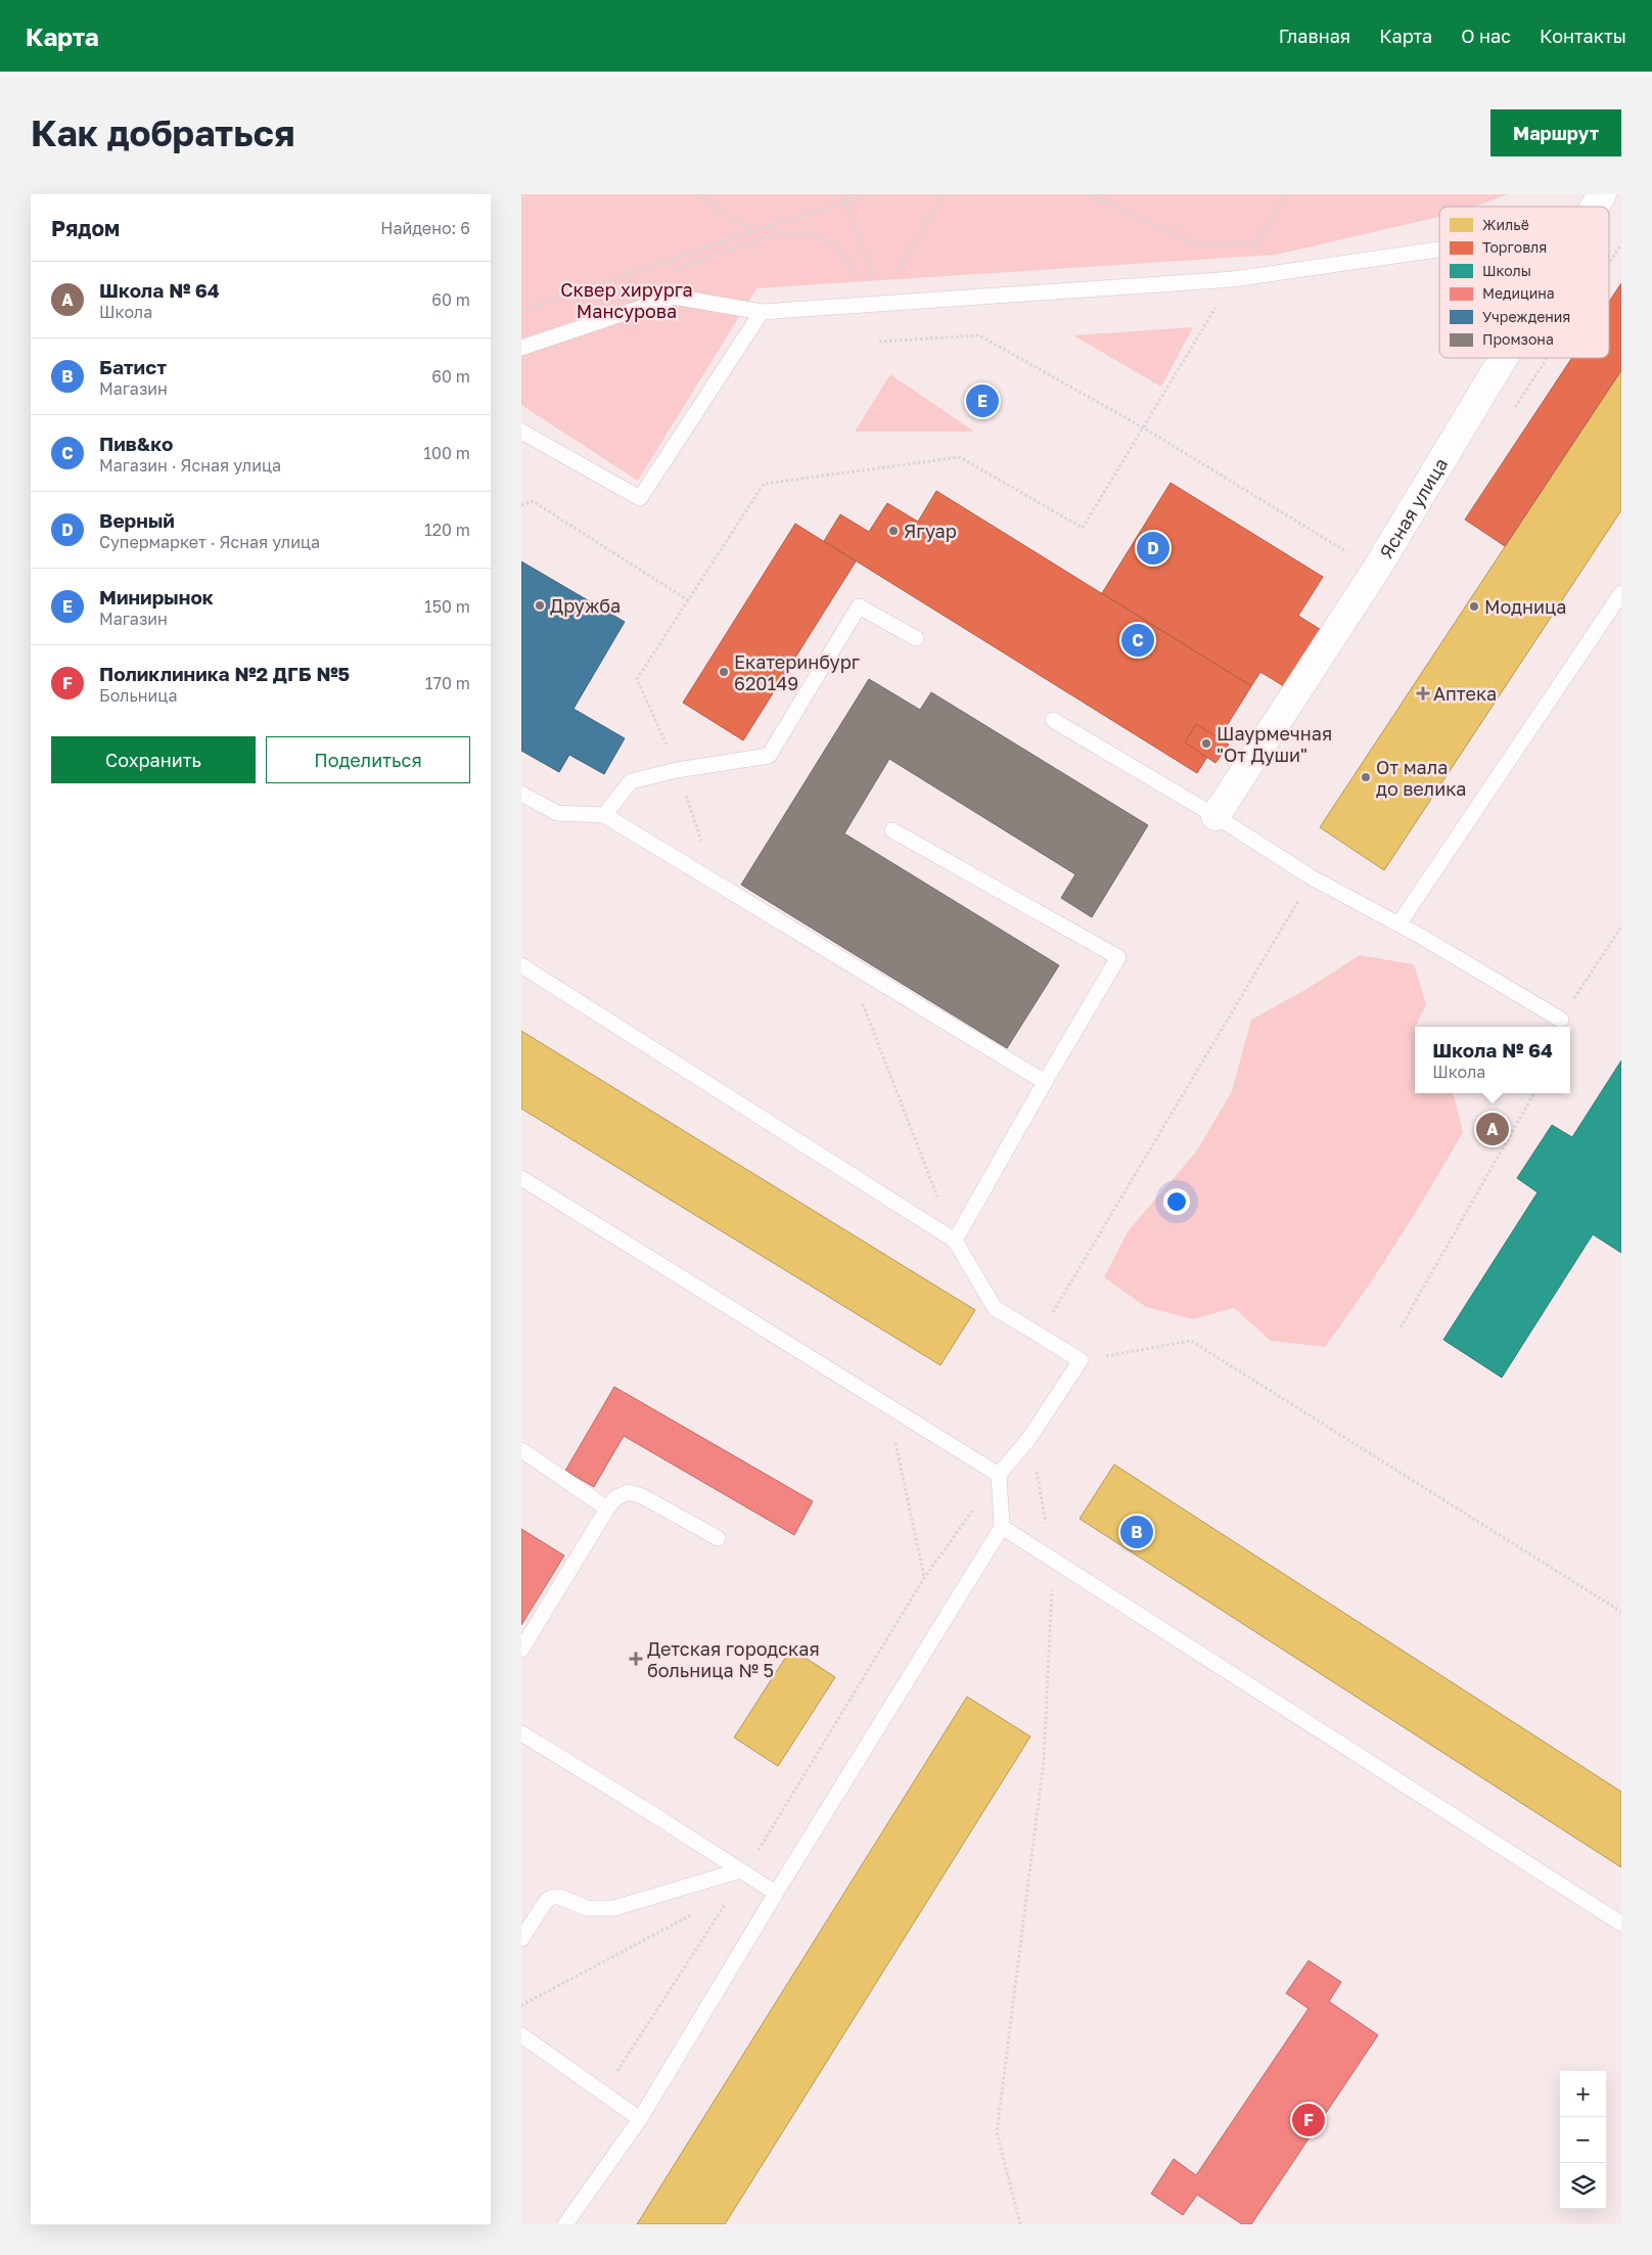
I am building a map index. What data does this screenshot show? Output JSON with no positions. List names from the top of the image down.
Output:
{
  "streets": {
    "street": ["Ясная улица"]
  },
  "parks": ["Сквер хирурга Мансурова"],
  "places": {
    "other": [
      "Ягуар",
      "Дружба",
      "Модница",
      "Екатеринбург 620149",
      "Шаурмечная \"От Души\"",
      "От мала до велика"
    ],
    "health": ["Аптека", "Детская городская больница № 5"]
  },
  "legend": [
    "Жильё",
    "Торговля",
    "Школы",
    "Медицина",
    "Учреждения",
    "Промзона"
  ],
  "page": {
    "header": "Карта",
    "nav": [
      "Главная",
      "Карта",
      "О нас",
      "Контакты"
    ],
    "buttons": [
      "Маршрут",
      ["Сохранить", "Поделиться"]
    ],
    "title": "Как добраться",
    "heading": ["Рядом", "Найдено: 6"],
    "list": [
      {
        "mark": "A",
        "name": "Школа № 64",
        "note": "Школа",
        "value": "60 m"
      },
      {
        "mark": "B",
        "name": "Батист",
        "note": "Магазин",
        "value": "60 m"
      },
      {
        "mark": "C",
        "name": "Пив&ко",
        "note": "Магазин · Ясная улица",
        "value": "100 m"
      },
      {
        "mark": "D",
        "name": "Верный",
        "note": "Супермаркет · Ясная улица",
        "value": "120 m"
      },
      {
        "mark": "E",
        "name": "Минирынок",
        "note": "Магазин",
        "value": "150 m"
      },
      {
        "mark": "F",
        "name": "Поликлиника №2 ДГБ №5",
        "note": "Больница",
        "value": "170 m"
      }
    ],
    "pins": [
      "E",
      "D",
      "C",
      "A",
      "B",
      "F"
    ],
    "popup": ["Школа № 64", "Школа"],
    "map_buttons": ["+", "−"]
  }
}
